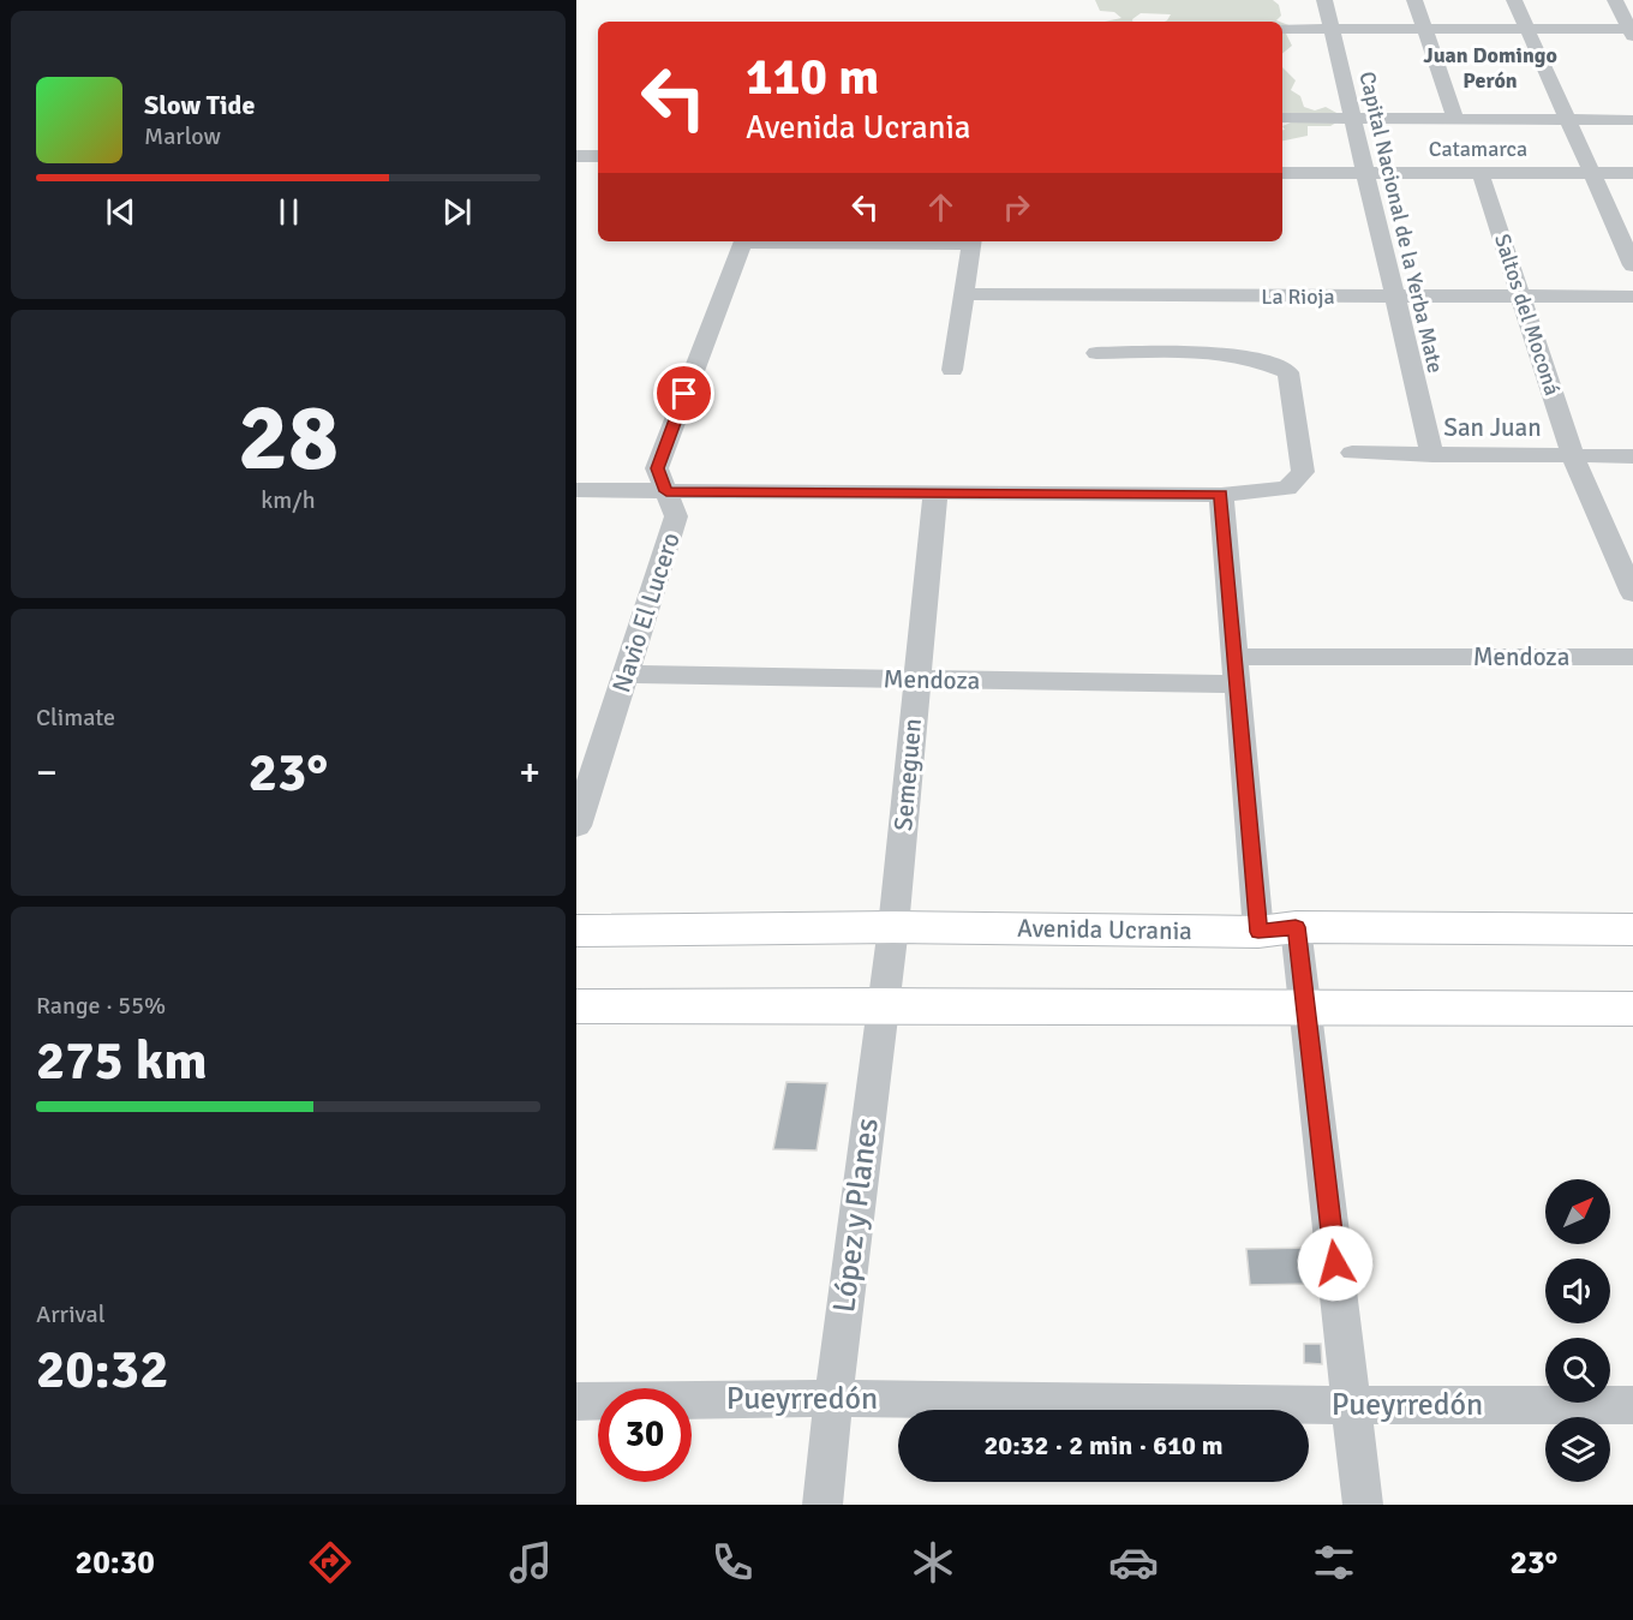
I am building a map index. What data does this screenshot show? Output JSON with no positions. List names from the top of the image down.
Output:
{
  "streets": {
    "main road": ["Avenida Ucrania"],
    "street": [
      "Catamarca",
      "Capital Nacional de la Yerba Mate",
      "La Rioja",
      "Saltos del Moconá",
      "San Juan",
      "Navio El Lucero",
      "Mendoza",
      "Semeguen",
      "López y Planes",
      "Pueyrredón"
    ]
  },
  "crossings": [
    ["Catamarca", "Capital Nacional de la Yerba Mate"],
    ["Catamarca", "Saltos del Moconá"],
    ["Capital Nacional de la Yerba Mate", "La Rioja"],
    ["Capital Nacional de la Yerba Mate", "San Juan"],
    ["La Rioja", "Saltos del Moconá"],
    ["Saltos del Moconá", "San Juan"],
    ["Navio El Lucero", "Mendoza"],
    ["Mendoza", "Semeguen"],
    ["Semeguen", "Avenida Ucrania"],
    ["Semeguen", "López y Planes"],
    ["Avenida Ucrania", "López y Planes"],
    ["López y Planes", "Pueyrredón"]
  ],
  "districts": ["Juan Domingo Perón"],
  "north": "top right",
  "page": {
    "turn": ["110 m", "Avenida Ucrania"],
    "song": ["Slow Tide", "Marlow"],
    "tile": [
      ["28", "km/h"],
      "Climate",
      ["Range · 55%", "275 km"],
      ["Arrival", "20:32"]
    ],
    "heat": ["−", "23°", "+"],
    "limit": "30",
    "trip": "20:32 · 2 min · 610 m",
    "tabs": ["20:30", "23°"]
  }
}
